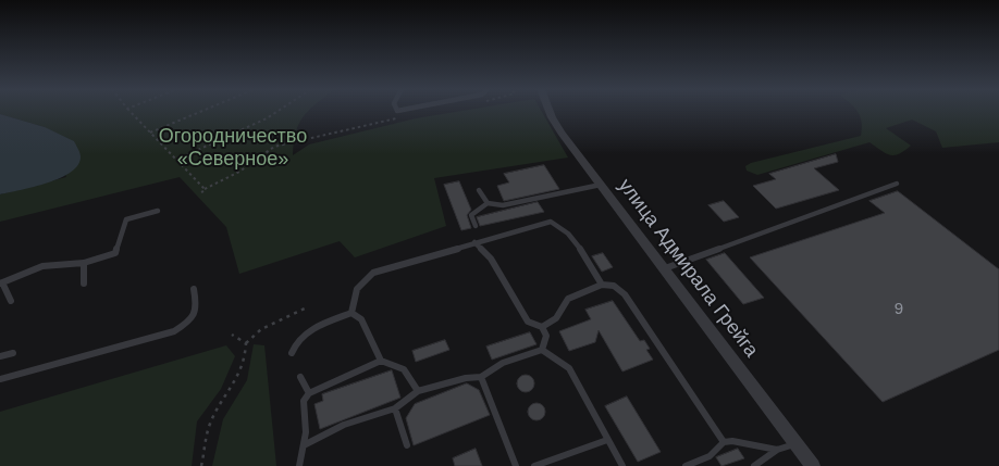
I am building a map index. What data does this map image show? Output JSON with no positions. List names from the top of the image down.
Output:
{
  "streets": {
    "street": ["улица Адмирала Грейга"]
  },
  "parks": ["Огородничество «Северное»"],
  "house_numbers": ["9"]
}
